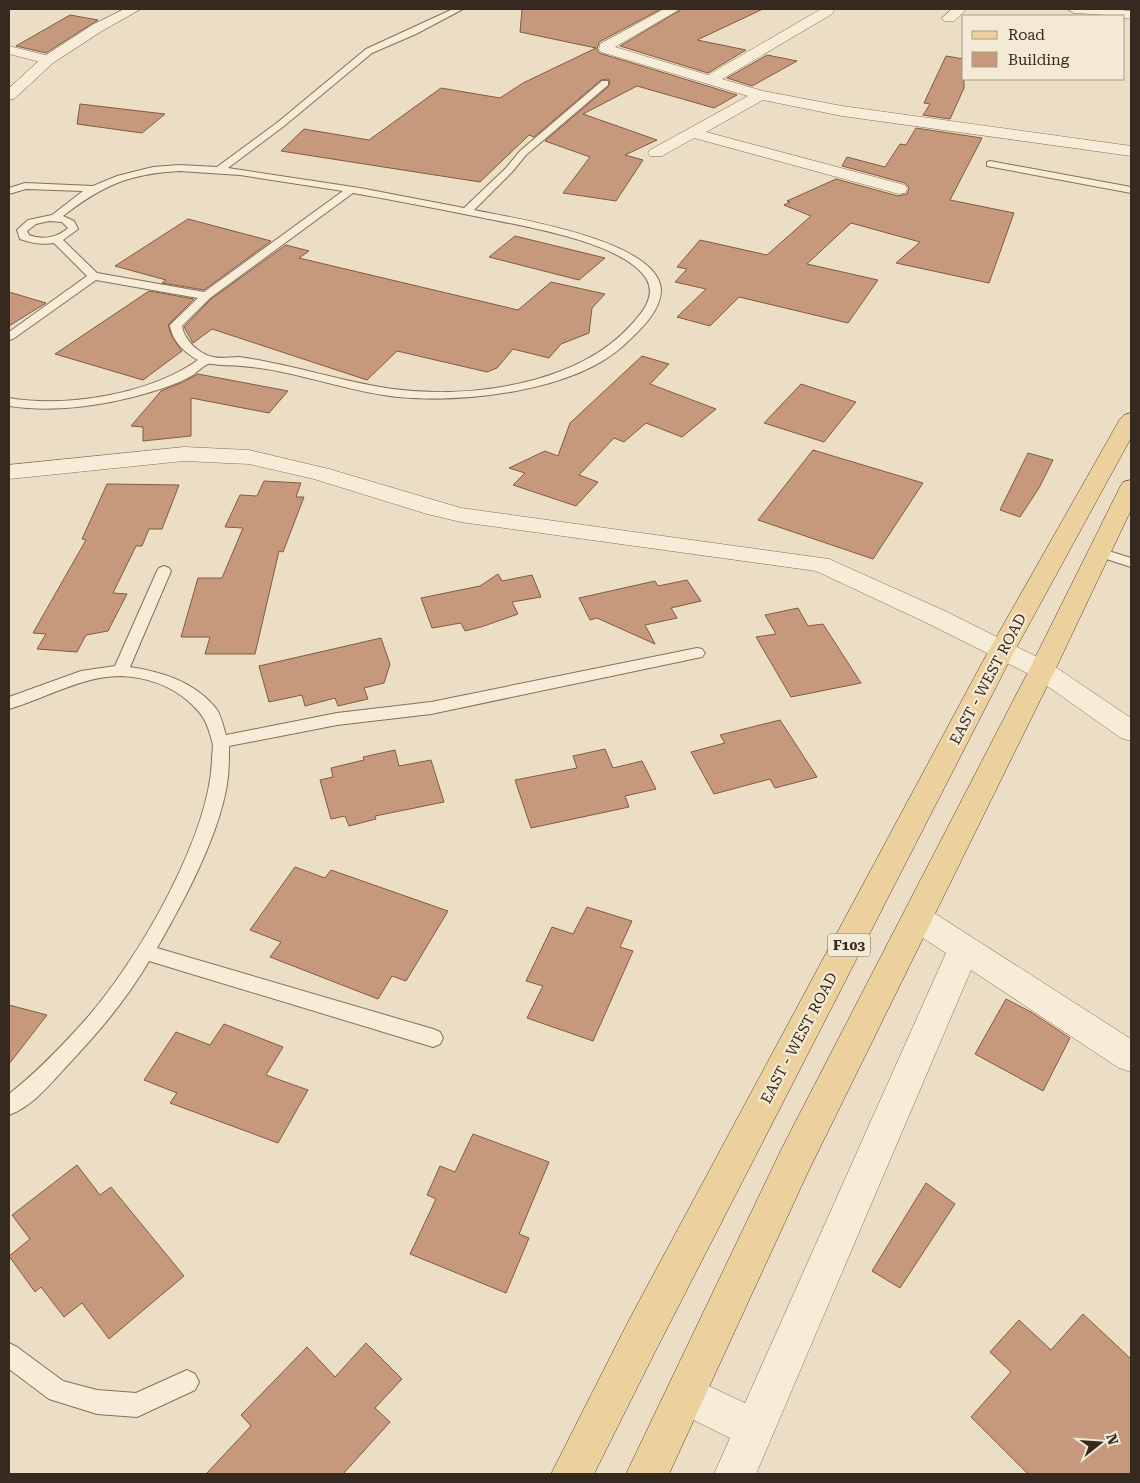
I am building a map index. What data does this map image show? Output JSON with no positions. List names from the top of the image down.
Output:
{
  "streets": {
    "main road": ["EAST - WEST ROAD", "F103"]
  },
  "legend": ["Road", "Building"],
  "north": "right"
}
